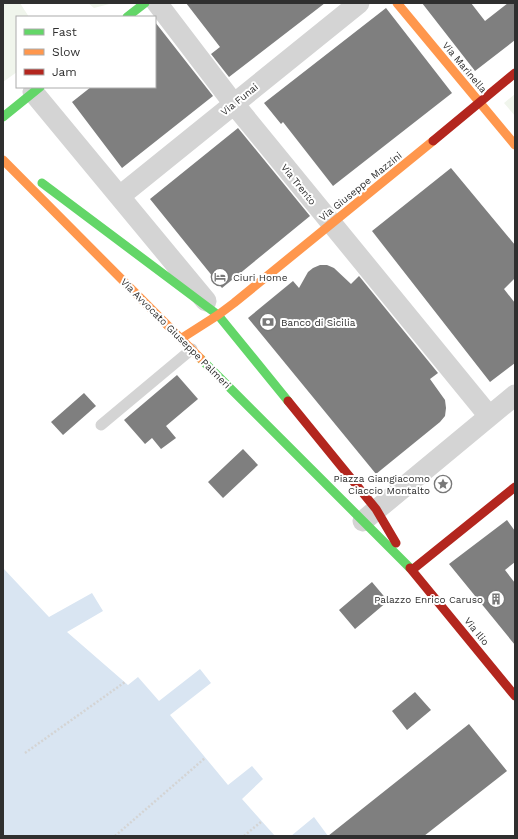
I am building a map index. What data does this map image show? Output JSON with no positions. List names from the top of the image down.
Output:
{
  "streets": {
    "main road": [
      "Via Marinella",
      "Via Giuseppe Mazzini",
      "Via Avvocato Giuseppe Palmeri",
      "Via Ilio"
    ],
    "street": ["Via Funai", "Via Trento"]
  },
  "crossings": [
    ["Via Marinella", "Via Giuseppe Mazzini"],
    ["Via Funai", "Via Trento"],
    ["Via Trento", "Via Giuseppe Mazzini"],
    ["Via Giuseppe Mazzini", "Via Avvocato Giuseppe Palmeri"]
  ],
  "places": {
    "hotel": ["Ciuri Home"],
    "bank": ["Banco di Sicilia"],
    "place": ["Piazza Giangiacomo Ciaccio Montalto"],
    "building": ["Palazzo Enrico Caruso"]
  },
  "legend": ["Fast", "Slow", "Jam"]
}
